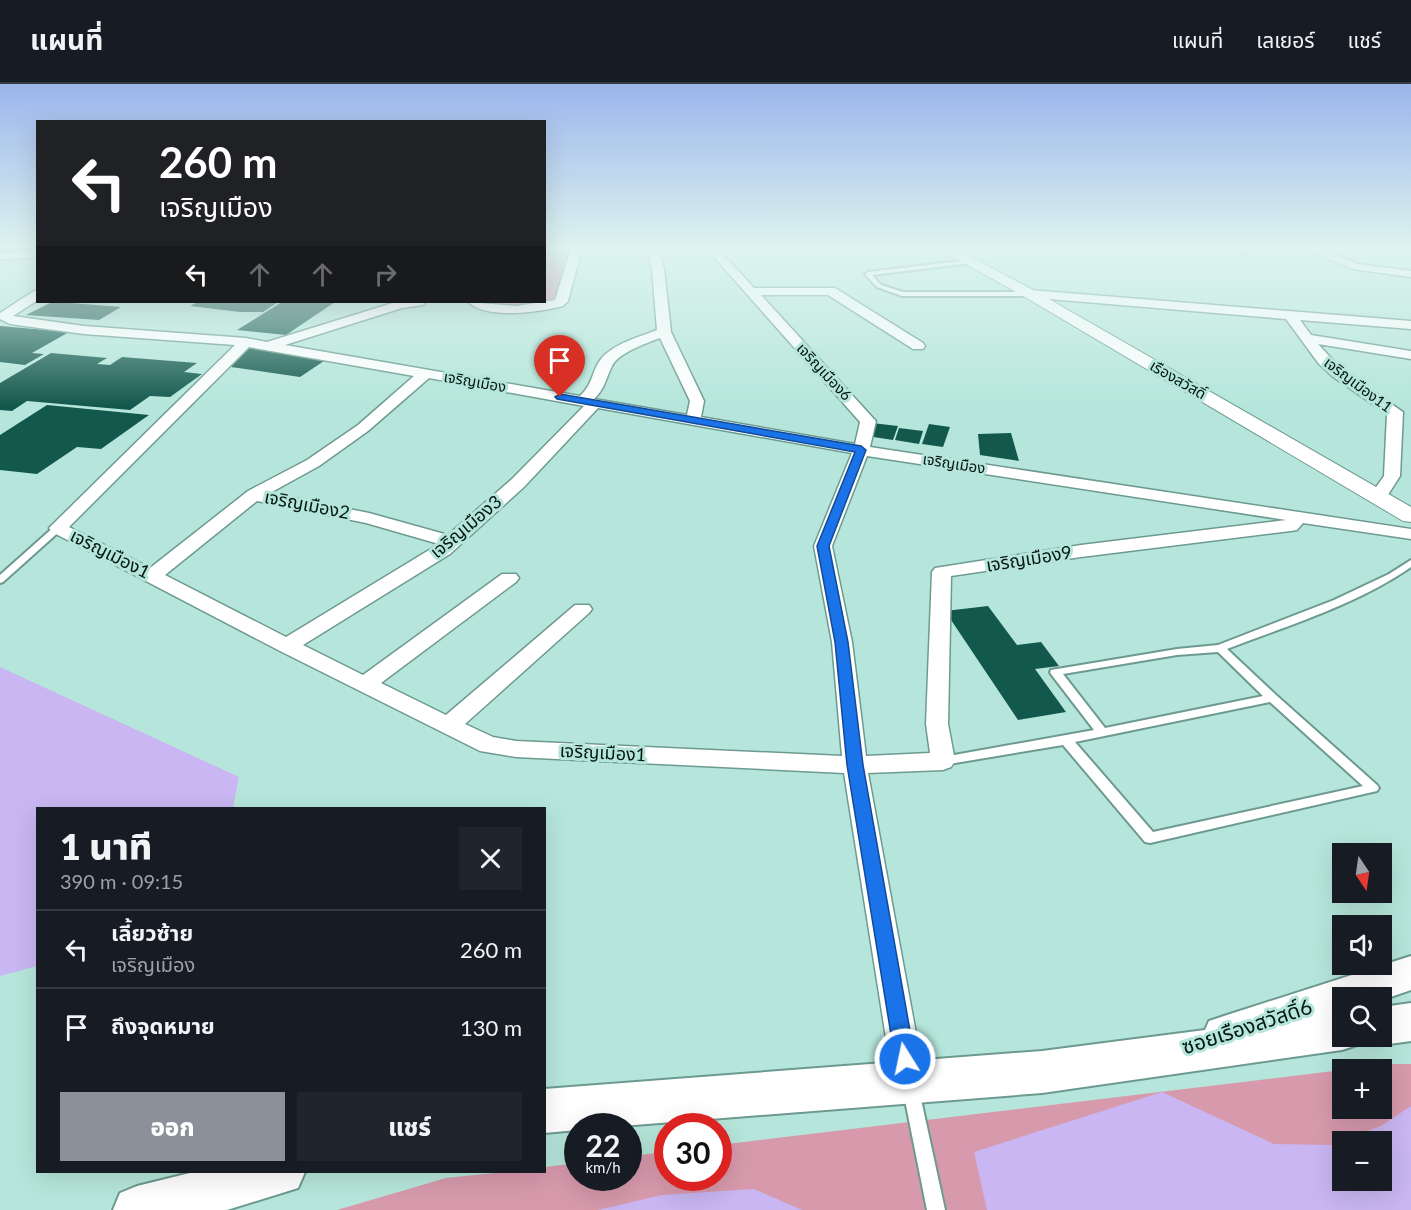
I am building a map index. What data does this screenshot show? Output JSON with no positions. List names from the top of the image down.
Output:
{
  "streets": {
    "main road": ["ซอยเรืองสวัสดิ์6"],
    "street": [
      "เจริญเมือง6",
      "เรืองสวัสดิ์",
      "เจริญเมือง",
      "เจริญเมือง11",
      "เจริญเมือง2",
      "เจริญเมือง3",
      "เจริญเมือง1",
      "เจริญเมือง9"
    ]
  },
  "crossings": [
    ["เจริญเมือง6", "เจริญเมือง"],
    ["เรืองสวัสดิ์", "เจริญเมือง11"],
    ["เจริญเมือง", "เจริญเมือง3"],
    ["เจริญเมือง", "เจริญเมือง1"],
    ["เจริญเมือง", "เจริญเมือง9"],
    ["เจริญเมือง2", "เจริญเมือง3"],
    ["เจริญเมือง2", "เจริญเมือง1"],
    ["เจริญเมือง3", "เจริญเมือง1"],
    ["เจริญเมือง1", "เจริญเมือง9"]
  ],
  "north": "bottom",
  "page": {
    "header": "แผนที่",
    "nav": ["แผนที่", "เลเยอร์", "แชร์"],
    "turn": ["260 m", "เจริญเมือง"],
    "heading": ["1 นาที", "390 m · 09:15"],
    "map_buttons": ["+", "−"],
    "list": [
      {
        "name": "เลี้ยวซ้าย",
        "note": "เจริญเมือง",
        "value": "260 m"
      },
      {
        "name": "ถึงจุดหมาย",
        "value": "130 m"
      }
    ],
    "buttons": ["ออก", "แชร์"],
    "speed": "22 km/h",
    "limit": "30"
  }
}
